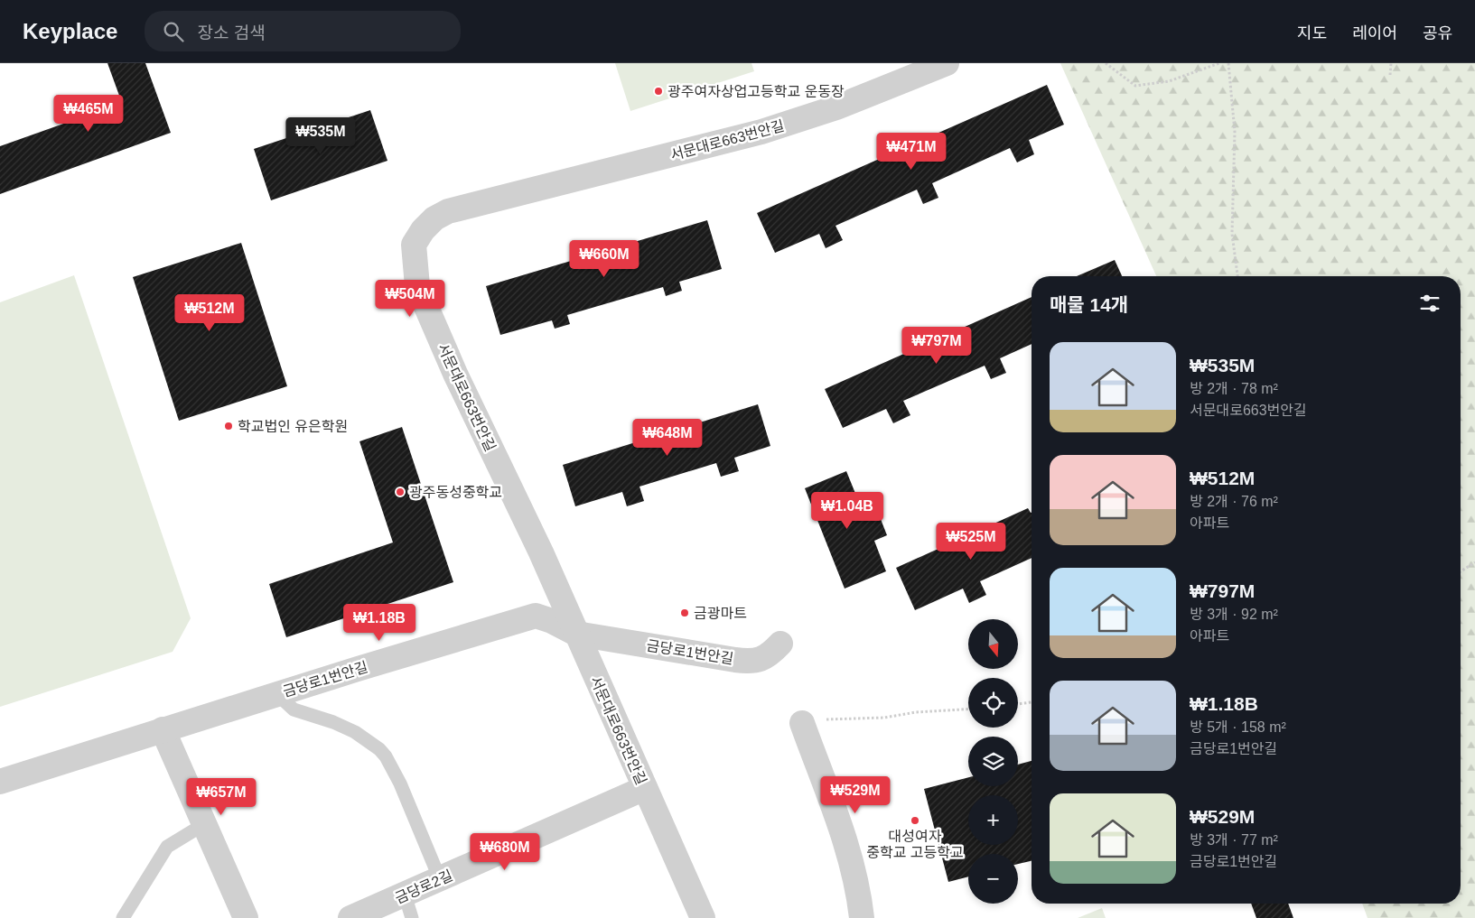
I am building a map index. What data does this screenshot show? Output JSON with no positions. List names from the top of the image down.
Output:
{
  "streets": {
    "street": ["서문대로663번안길", "금당로1번안길", "금당로2길"]
  },
  "crossings": [
    ["서문대로663번안길", "금당로1번안길"],
    ["서문대로663번안길", "금당로2길"]
  ],
  "places": [
    "광주여자상업고등학교 운동장",
    "학교법인 유은학원",
    "광주동성중학교",
    "금광마트",
    "대성여자 중학교 고등학교"
  ],
  "north": "bottom",
  "page": {
    "header": "Keyplace",
    "search": "장소 검색",
    "nav": ["지도", "레이어", "공유"],
    "price": [
      "₩465M",
      "₩535M",
      "₩471M",
      "₩660M",
      "₩504M",
      "₩512M",
      "₩797M",
      "₩648M",
      "₩1.04B",
      "₩525M",
      "₩1.18B",
      "₩529M",
      "₩657M",
      "₩680M"
    ],
    "heading": "매물 14개",
    "list": [
      {
        "name": "₩535M",
        "note": "방 2개 · 78 m² · 서문대로663번안길"
      },
      {
        "name": "₩512M",
        "note": "방 2개 · 76 m² · 아파트"
      },
      {
        "name": "₩797M",
        "note": "방 3개 · 92 m² · 아파트"
      },
      {
        "name": "₩1.18B",
        "note": "방 5개 · 158 m² · 금당로1번안길"
      },
      {
        "name": "₩529M",
        "note": "방 3개 · 77 m² · 금당로1번안길"
      }
    ],
    "map_buttons": ["+", "−"]
  }
}
